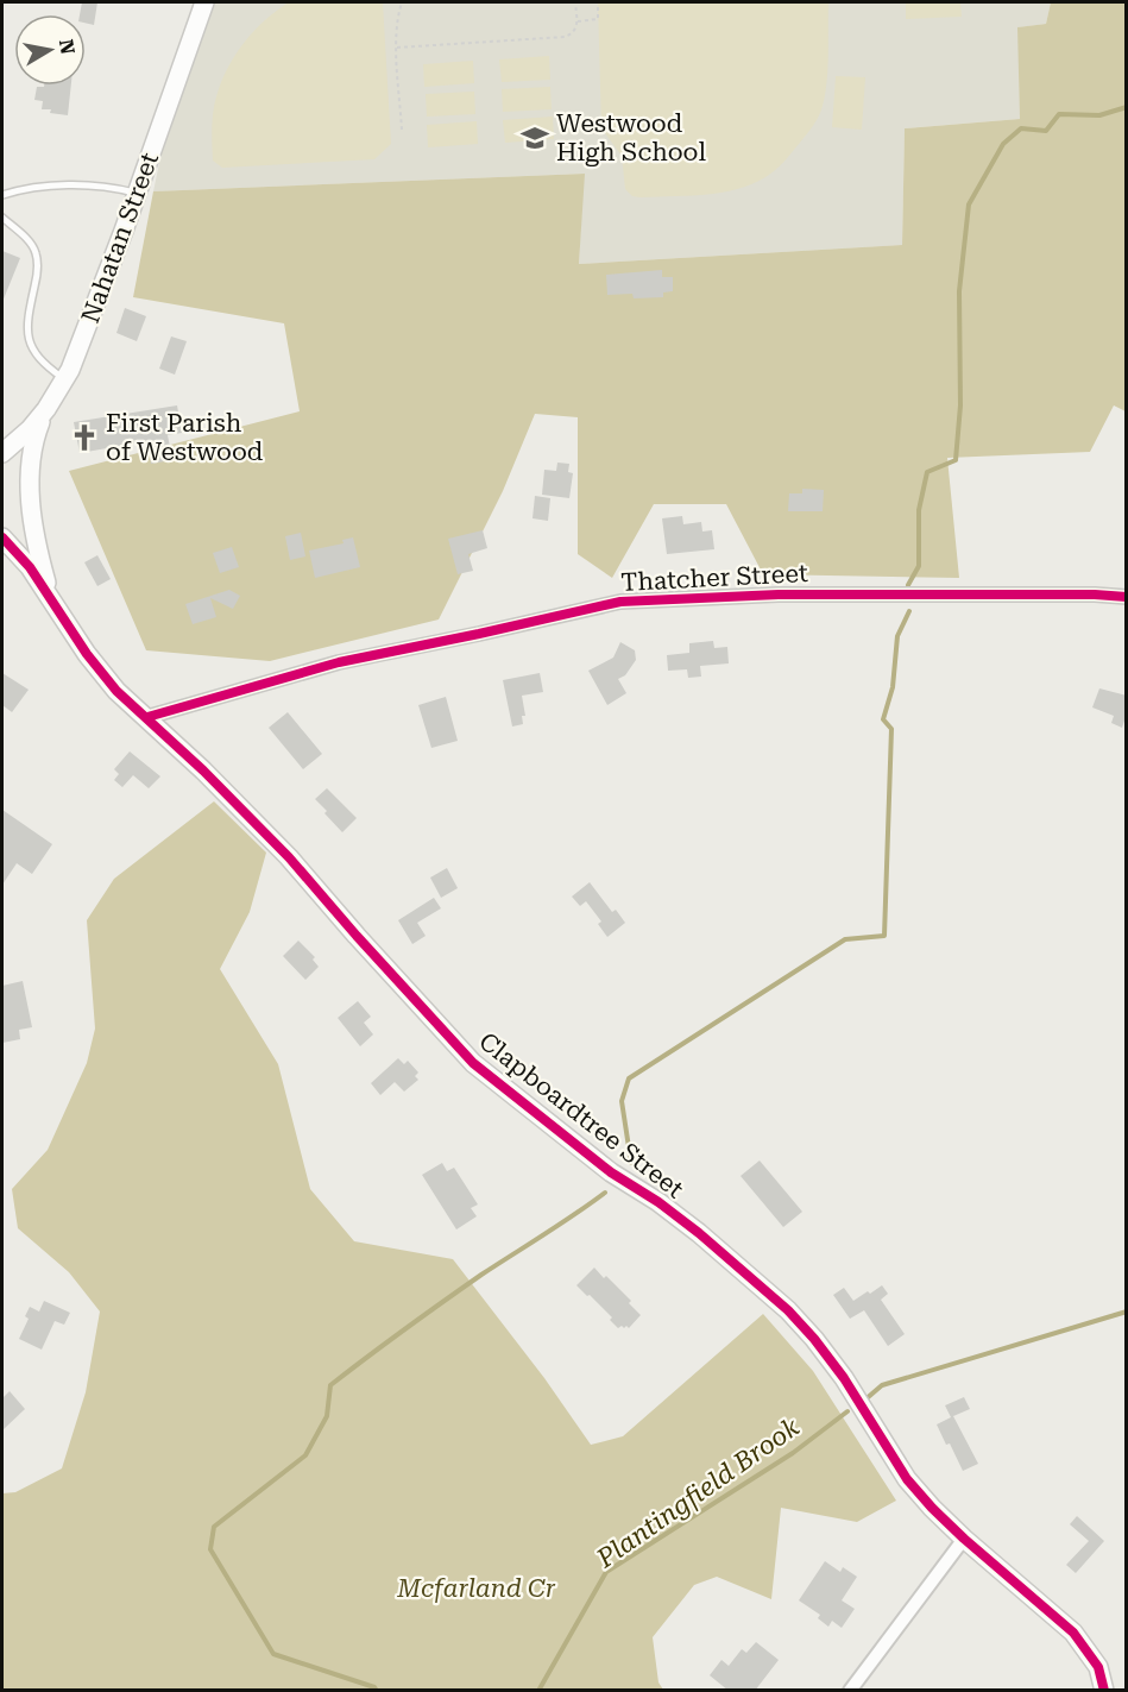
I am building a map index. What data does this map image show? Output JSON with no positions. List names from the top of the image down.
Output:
{
  "streets": {
    "main road": ["Nahatan Street", "Clapboardtree Street"],
    "street": ["Thatcher Street"]
  },
  "crossings": [
    ["Nahatan Street", "Clapboardtree Street"],
    ["Thatcher Street", "Clapboardtree Street"]
  ],
  "water": ["Plantingfield Brook"],
  "parks": ["Mcfarland Cr"],
  "places": {
    "school or university": ["Westwood High School"],
    "church": ["First Parish of Westwood"]
  },
  "north": "right"
}
